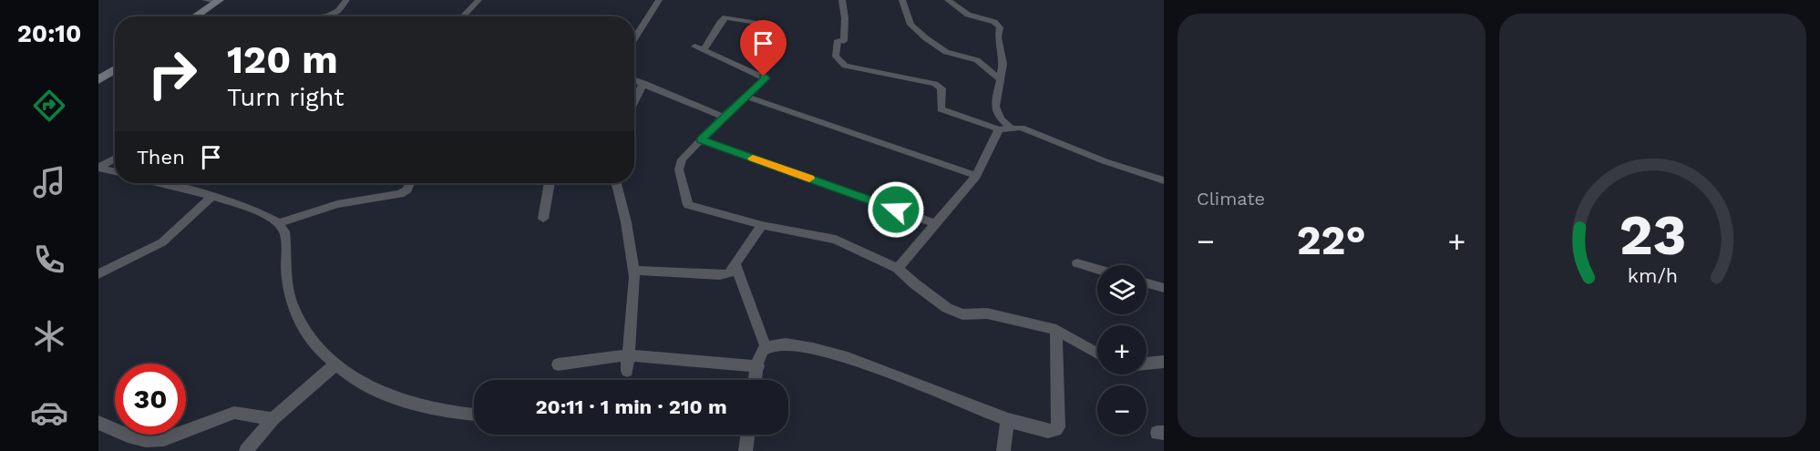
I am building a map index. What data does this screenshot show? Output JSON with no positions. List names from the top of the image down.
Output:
{
  "page": {
    "tabs": "20:10",
    "tile": "Climate",
    "turn": ["120 m", "Turn right"],
    "then": "Then",
    "heat": ["−", "22°", "+"],
    "map_buttons": ["+", "−"],
    "limit": "30",
    "trip": "20:11 · 1 min · 210 m",
    "gauge": ["23", "km/h"]
  }
}
